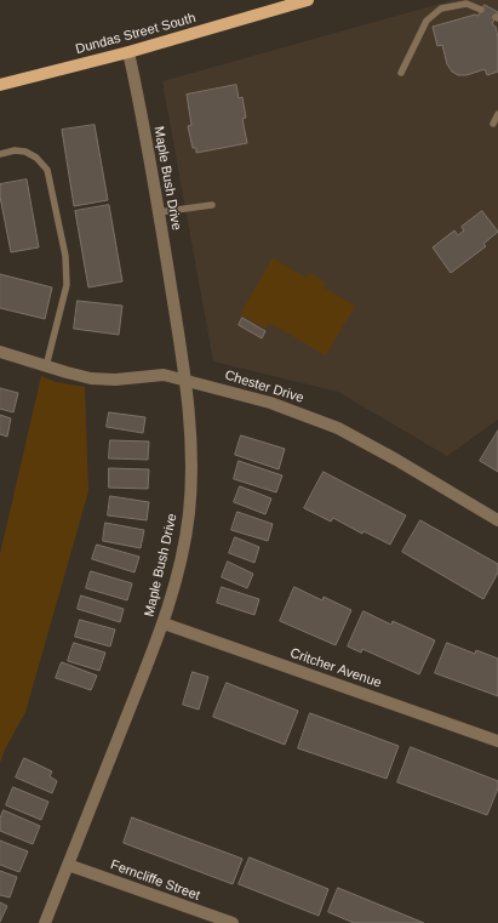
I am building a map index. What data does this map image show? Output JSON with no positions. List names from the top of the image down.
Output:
{
  "streets": {
    "main road": ["Dundas Street South"],
    "street": [
      "Maple Bush Drive",
      "Chester Drive",
      "Critcher Avenue",
      "Ferncliffe Street"
    ]
  },
  "crossings": [
    ["Dundas Street South", "Maple Bush Drive"],
    ["Maple Bush Drive", "Chester Drive"],
    ["Maple Bush Drive", "Critcher Avenue"],
    ["Maple Bush Drive", "Ferncliffe Street"]
  ]
}
